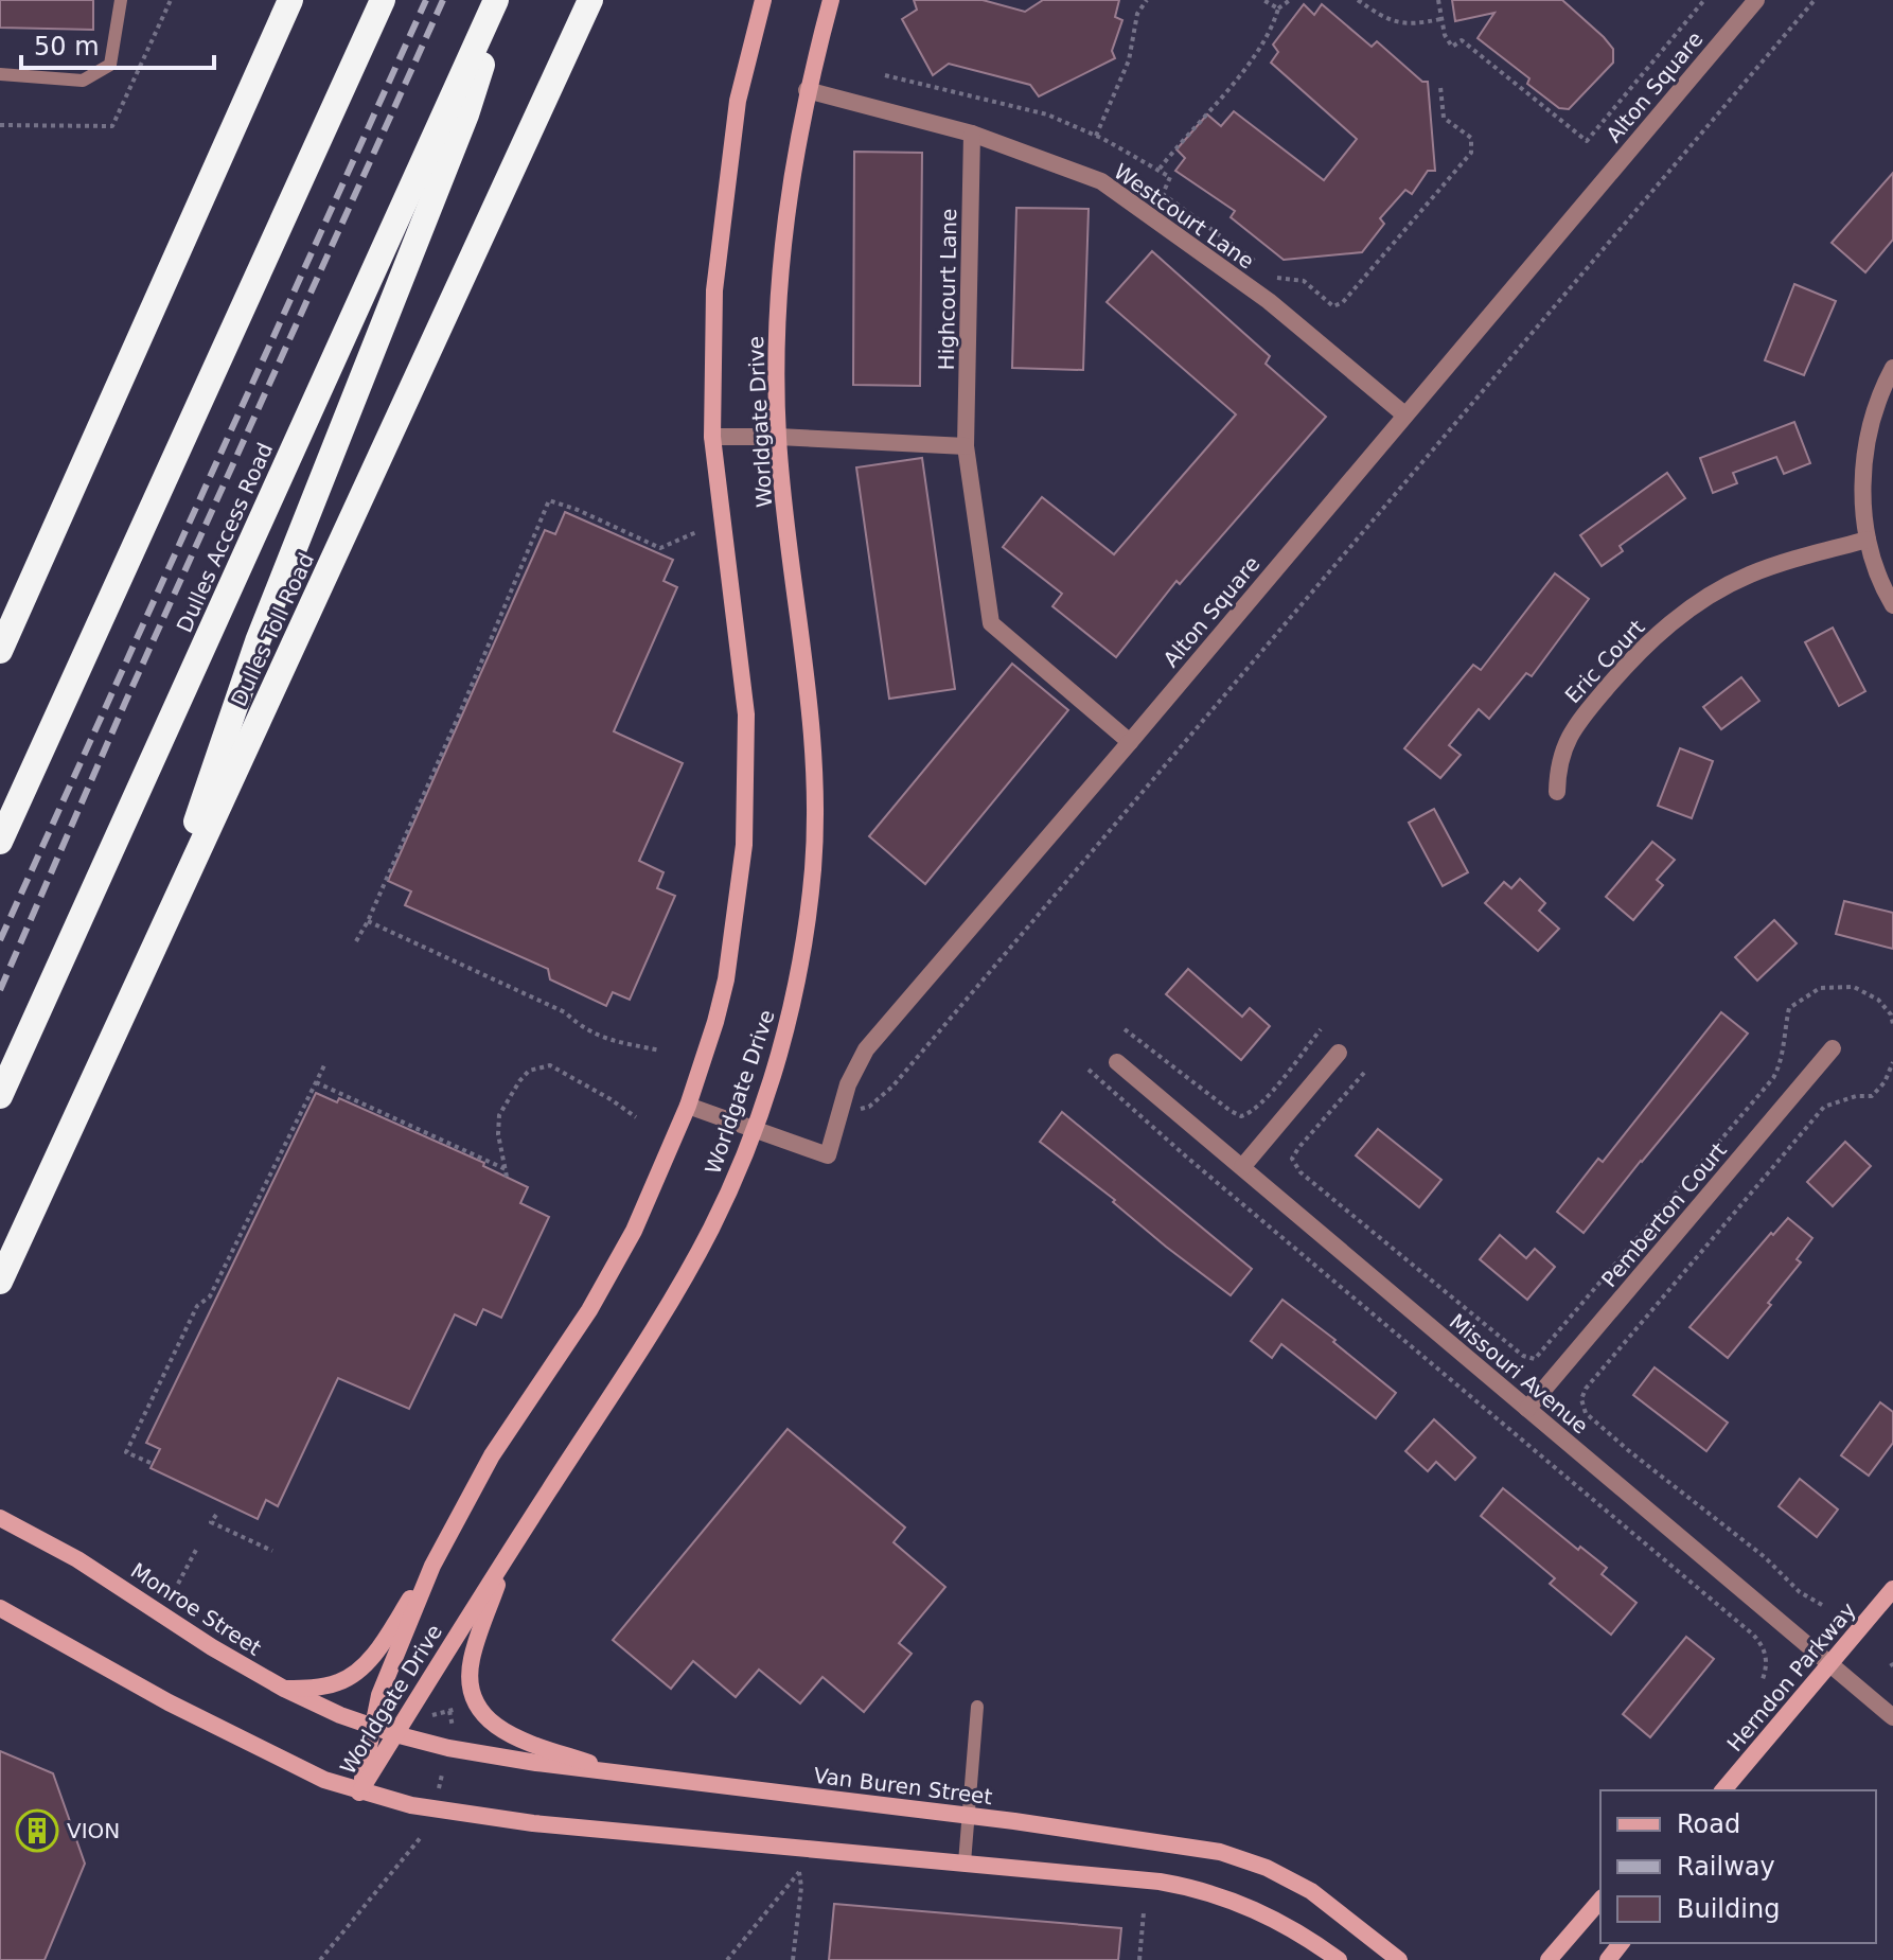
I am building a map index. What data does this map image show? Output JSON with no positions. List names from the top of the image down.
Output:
{
  "streets": {
    "highway": ["Dulles Access Road", "Dulles Toll Road"],
    "main road": [
      "Worldgate Drive",
      "Monroe Street",
      "Herndon Parkway",
      "Van Buren Street"
    ],
    "street": [
      "Alton Square",
      "Westcourt Lane",
      "Highcourt Lane",
      "Eric Court",
      "Pemberton Court",
      "Missouri Avenue"
    ]
  },
  "crossings": [
    ["Alton Square", "Westcourt Lane"],
    ["Alton Square", "Highcourt Lane"],
    ["Alton Square", "Worldgate Drive"],
    ["Westcourt Lane", "Highcourt Lane"],
    ["Westcourt Lane", "Worldgate Drive"],
    ["Worldgate Drive", "Monroe Street"],
    ["Worldgate Drive", "Van Buren Street"],
    ["Pemberton Court", "Missouri Avenue"],
    ["Missouri Avenue", "Herndon Parkway"],
    ["Monroe Street", "Van Buren Street"]
  ],
  "places": {
    "building": ["VION"]
  },
  "legend": ["Road", "Railway", "Building"],
  "scale_bar": "50 m"
}
